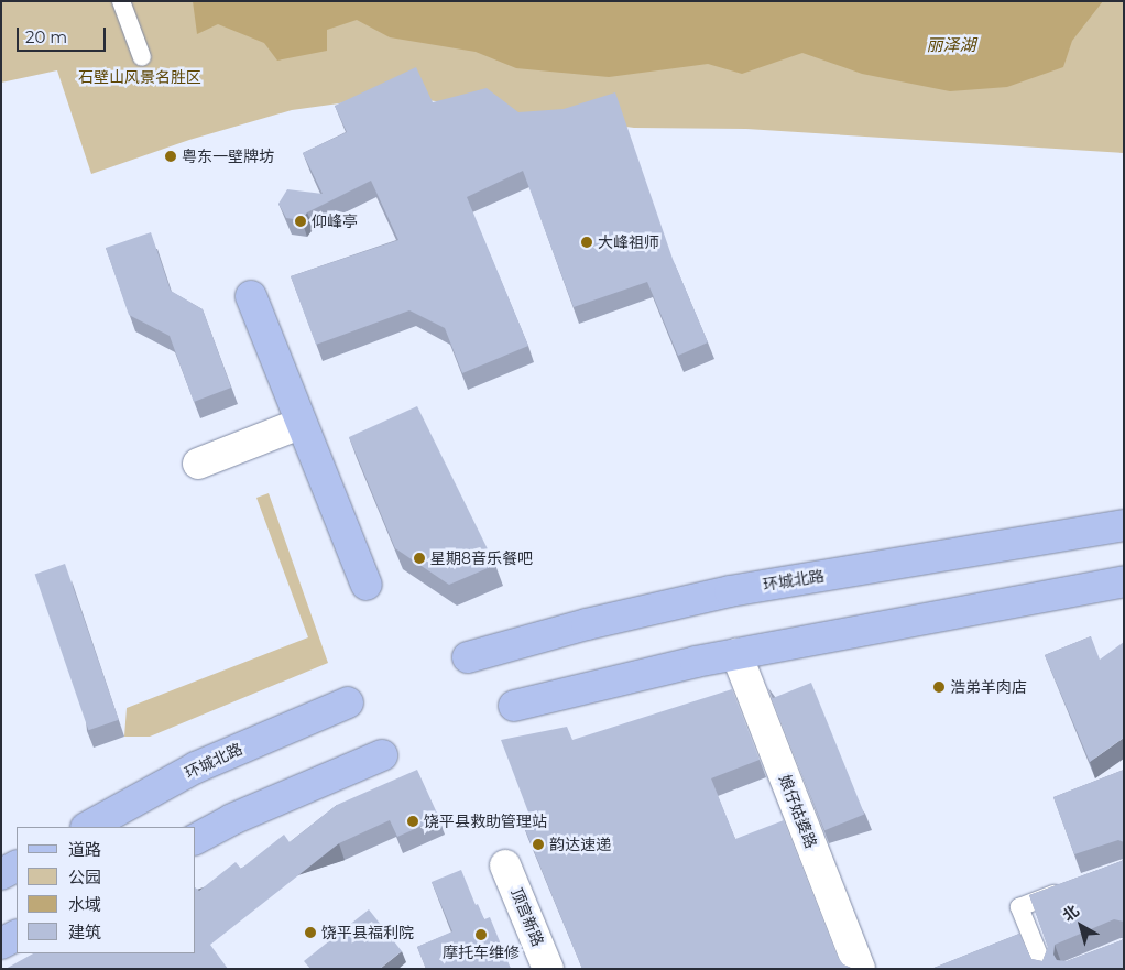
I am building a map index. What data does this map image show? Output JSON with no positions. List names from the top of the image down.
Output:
{
  "streets": {
    "main road": ["环城北路"],
    "street": ["娘仔姑婆路", "顶宫新路"]
  },
  "water": ["丽泽湖"],
  "parks": ["石壁山风景名胜区"],
  "places": [
    "粤东一壁牌坊",
    "仰峰亭",
    "大峰祖师",
    "星期8音乐餐吧",
    "浩弟羊肉店",
    "饶平县救助管理站",
    "韵达速递",
    "饶平县福利院",
    "摩托车维修"
  ],
  "legend": [
    "道路",
    "公园",
    "水域",
    "建筑"
  ],
  "scale_bar": "20 m",
  "north": "top left"
}
